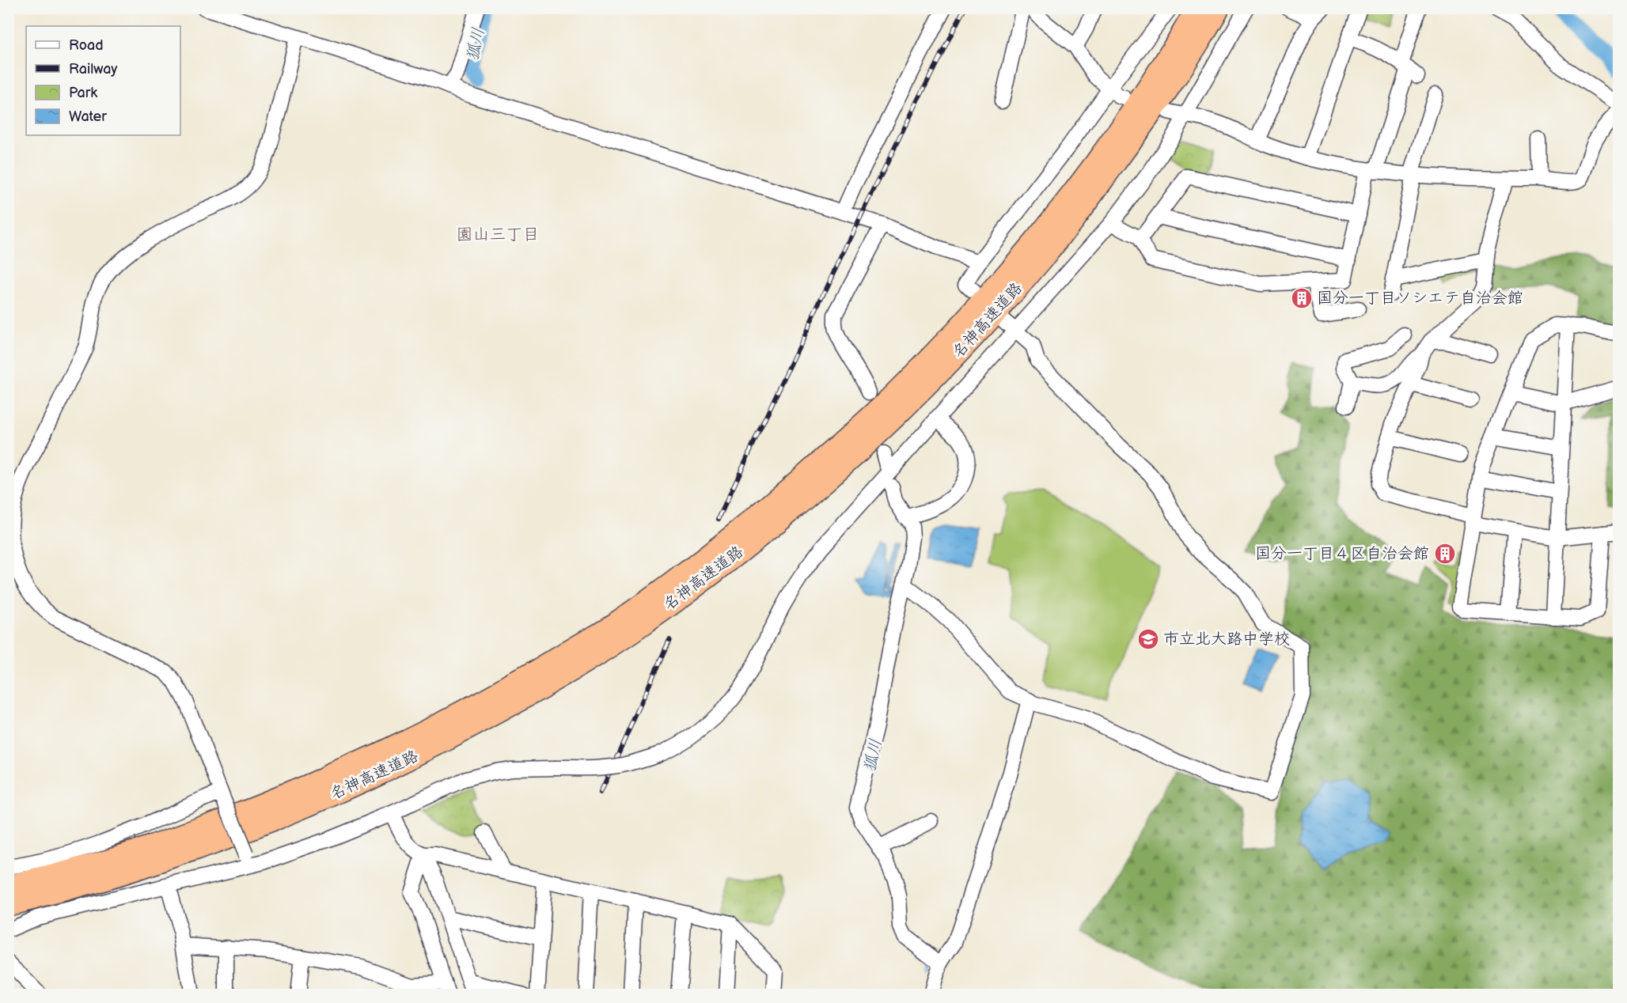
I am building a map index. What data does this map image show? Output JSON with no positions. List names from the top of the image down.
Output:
{
  "streets": {
    "highway": ["名神高速道路"]
  },
  "districts": ["園山三丁目"],
  "water": ["狐川"],
  "places": {
    "building": ["国分一丁目ソシエテ自治会館", "国分一丁目４区自治会館"],
    "school or university": ["市立北大路中学校"]
  },
  "legend": [
    "Road",
    "Railway",
    "Park",
    "Water"
  ]
}
